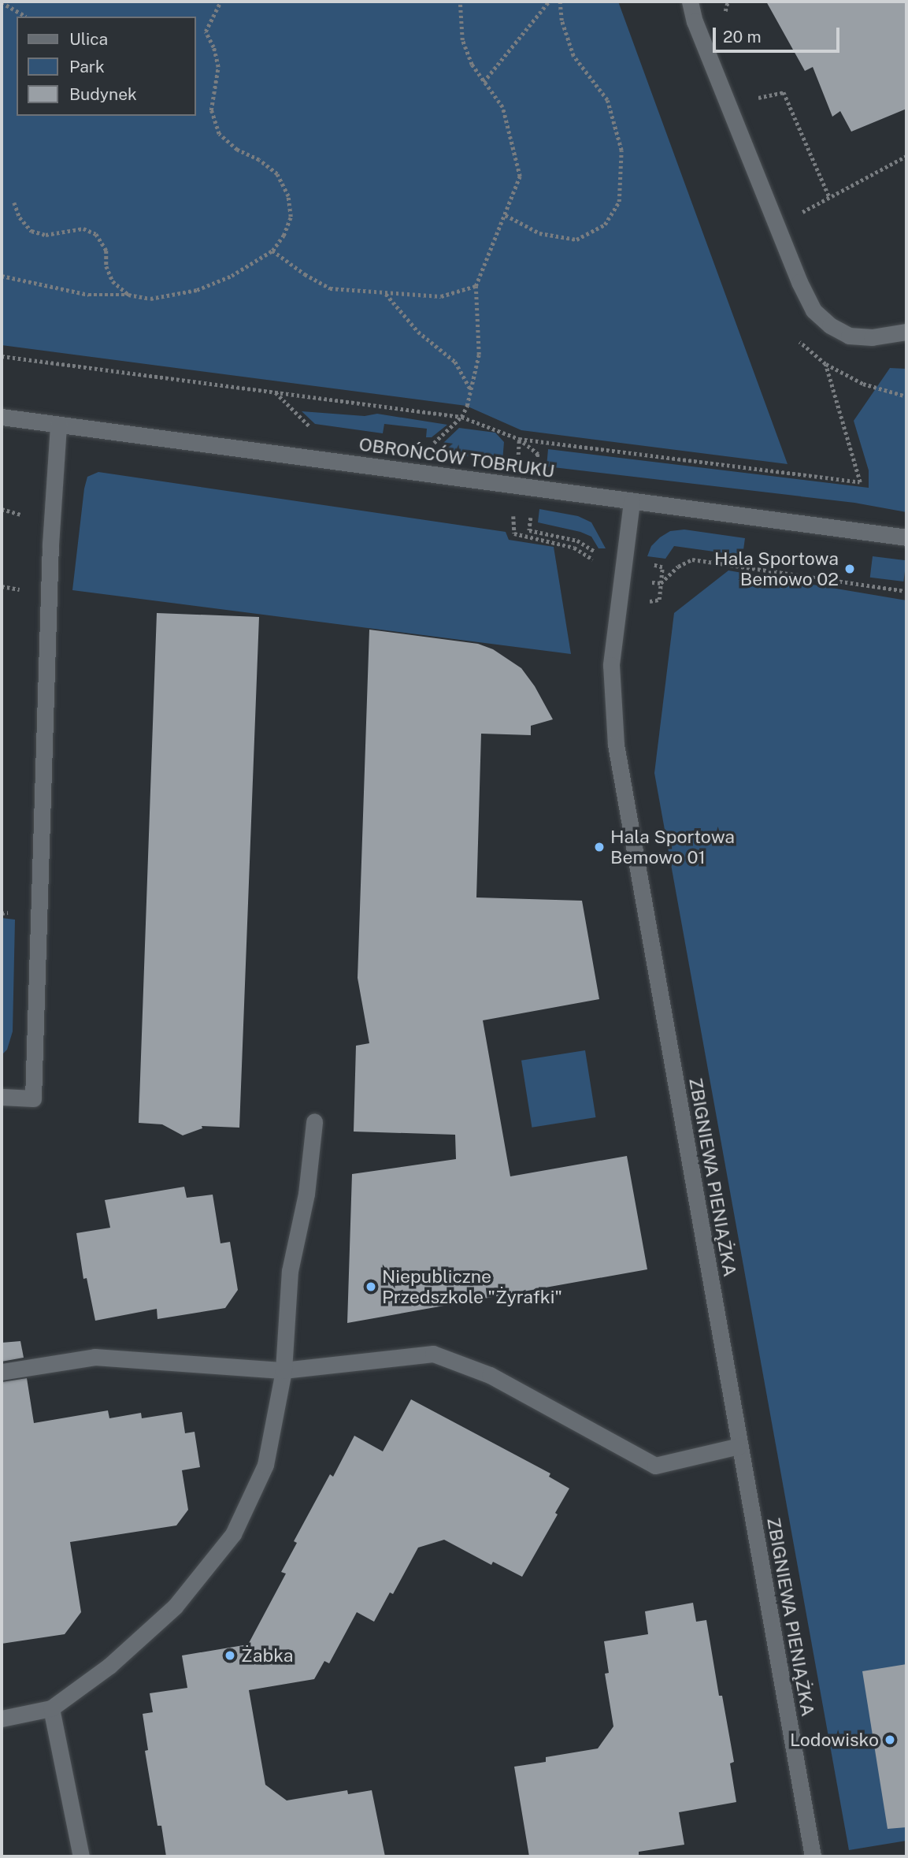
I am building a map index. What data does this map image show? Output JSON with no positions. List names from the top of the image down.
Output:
{
  "streets": {
    "street": ["OBROŃCÓW TOBRUKU", "ZBIGNIEWA PIENIĄŻKA"]
  },
  "crossings": [
    ["OBROŃCÓW TOBRUKU", "ZBIGNIEWA PIENIĄŻKA"]
  ],
  "places": [
    "Hala Sportowa Bemowo 02",
    "Hala Sportowa Bemowo 01",
    "Niepubliczne Przedszkole \"Żyrafki\"",
    "Żabka",
    "Lodowisko"
  ],
  "legend": ["Ulica", "Park", "Budynek"],
  "scale_bar": "20 m"
}
